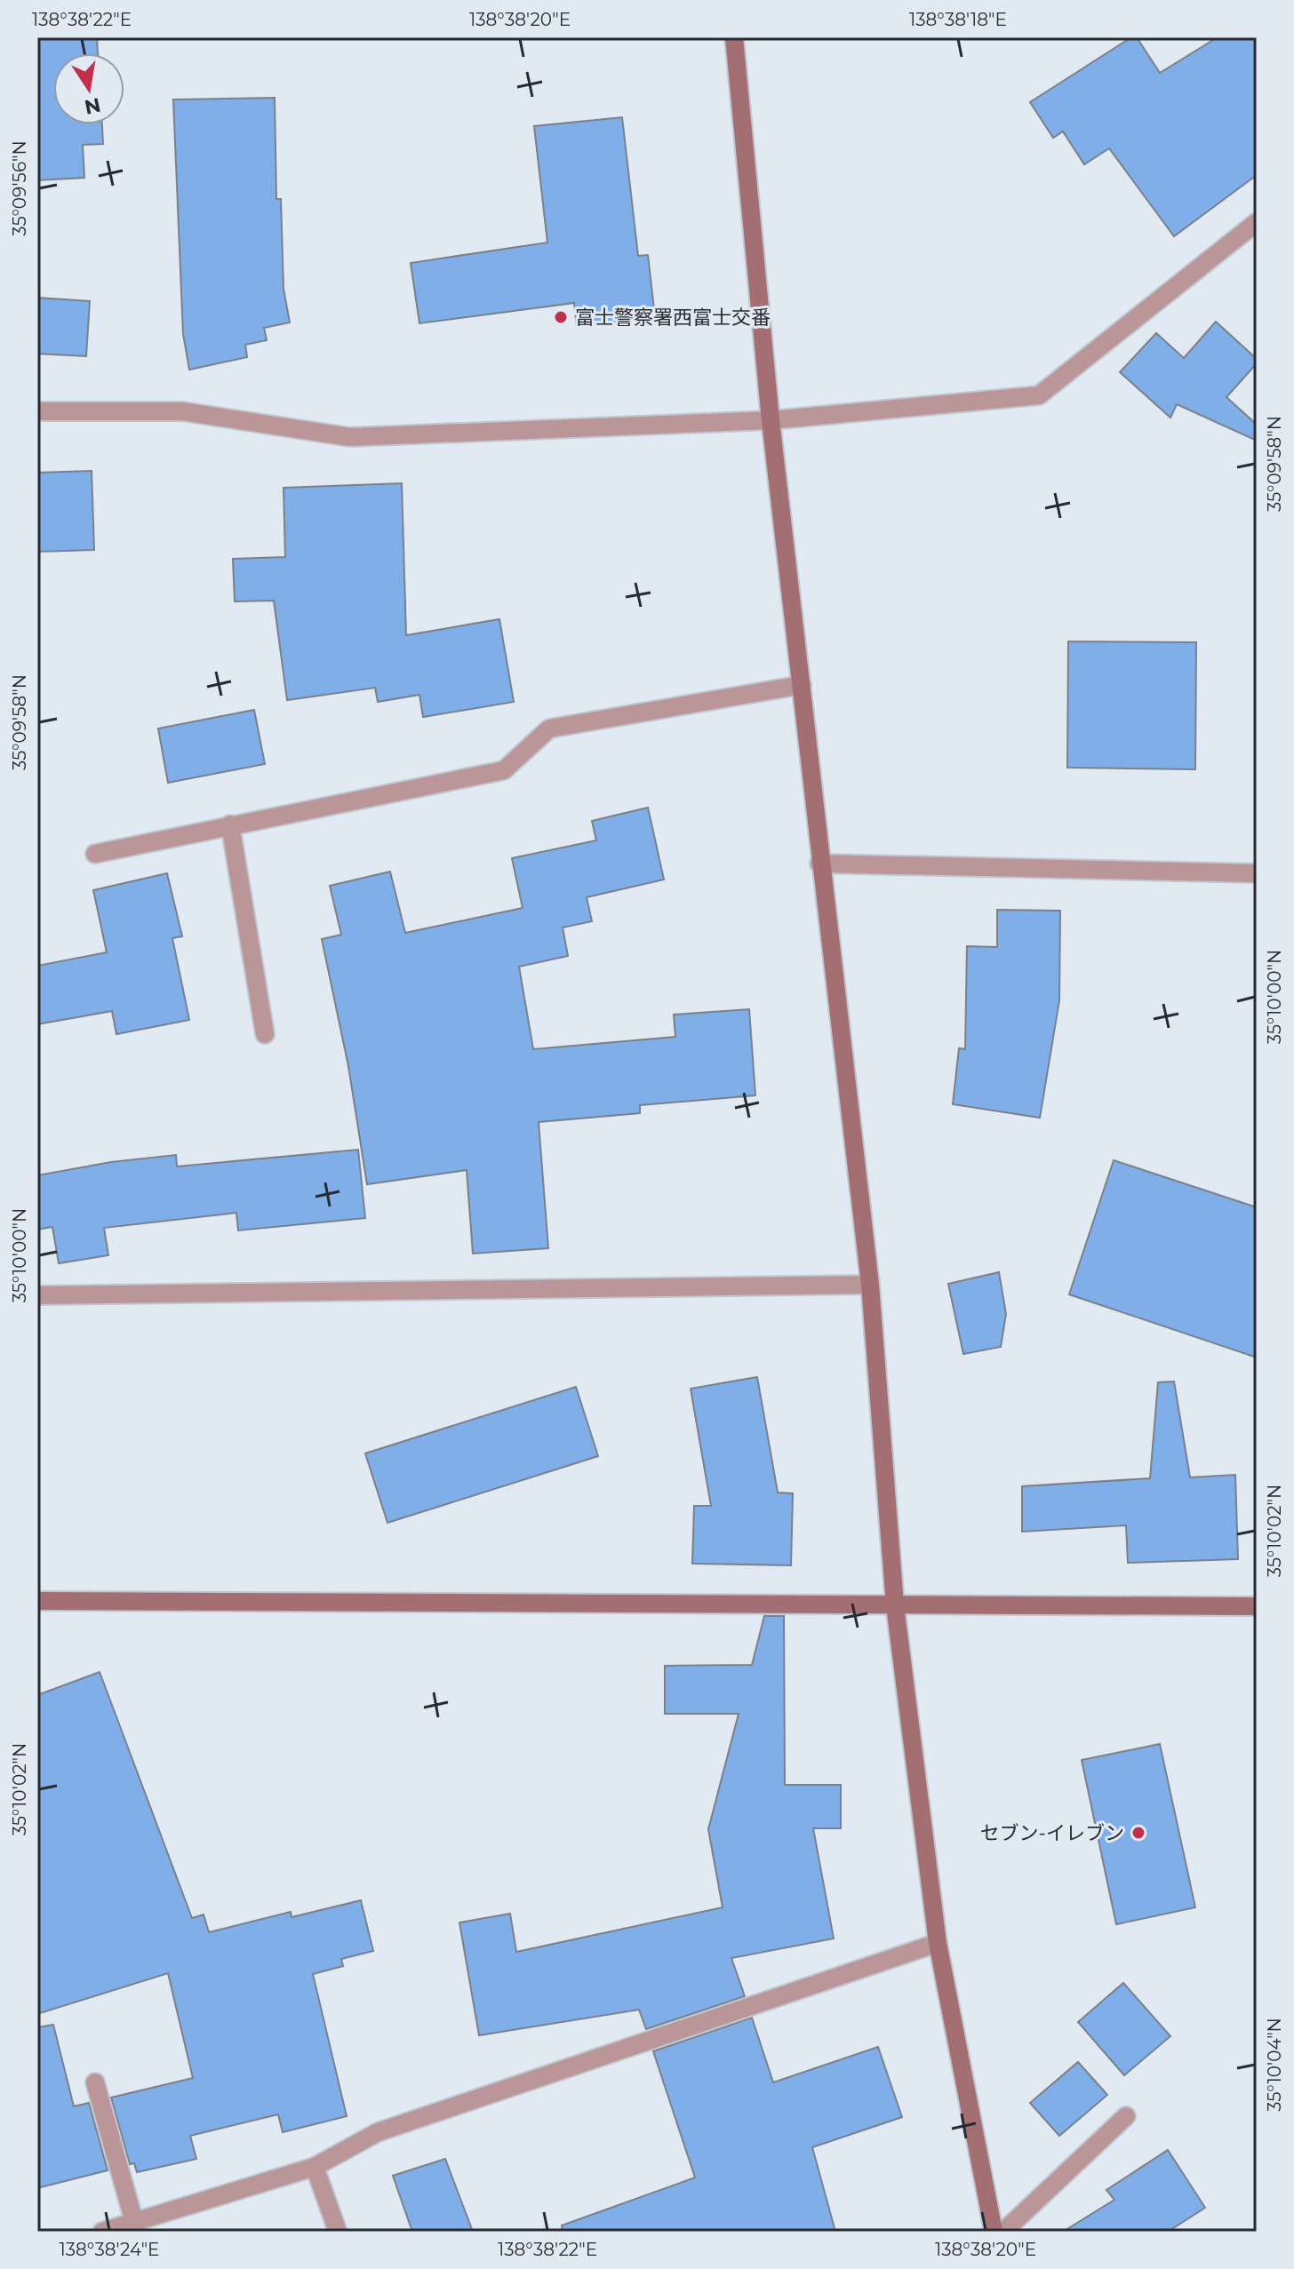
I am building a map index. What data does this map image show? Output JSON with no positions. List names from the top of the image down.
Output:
{
  "places": ["富士警察署西富士交番", "セブン-イレブン"],
  "north": "bottom",
  "coordinates": [
    "138°38'22\"E",
    "138°38'20\"E",
    "138°38'18\"E",
    "35°09'56\"N",
    "35°09'58\"N",
    "35°10'00\"N",
    "35°10'02\"N",
    "35°10'04\"N",
    "138°38'24\"E"
  ]
}
